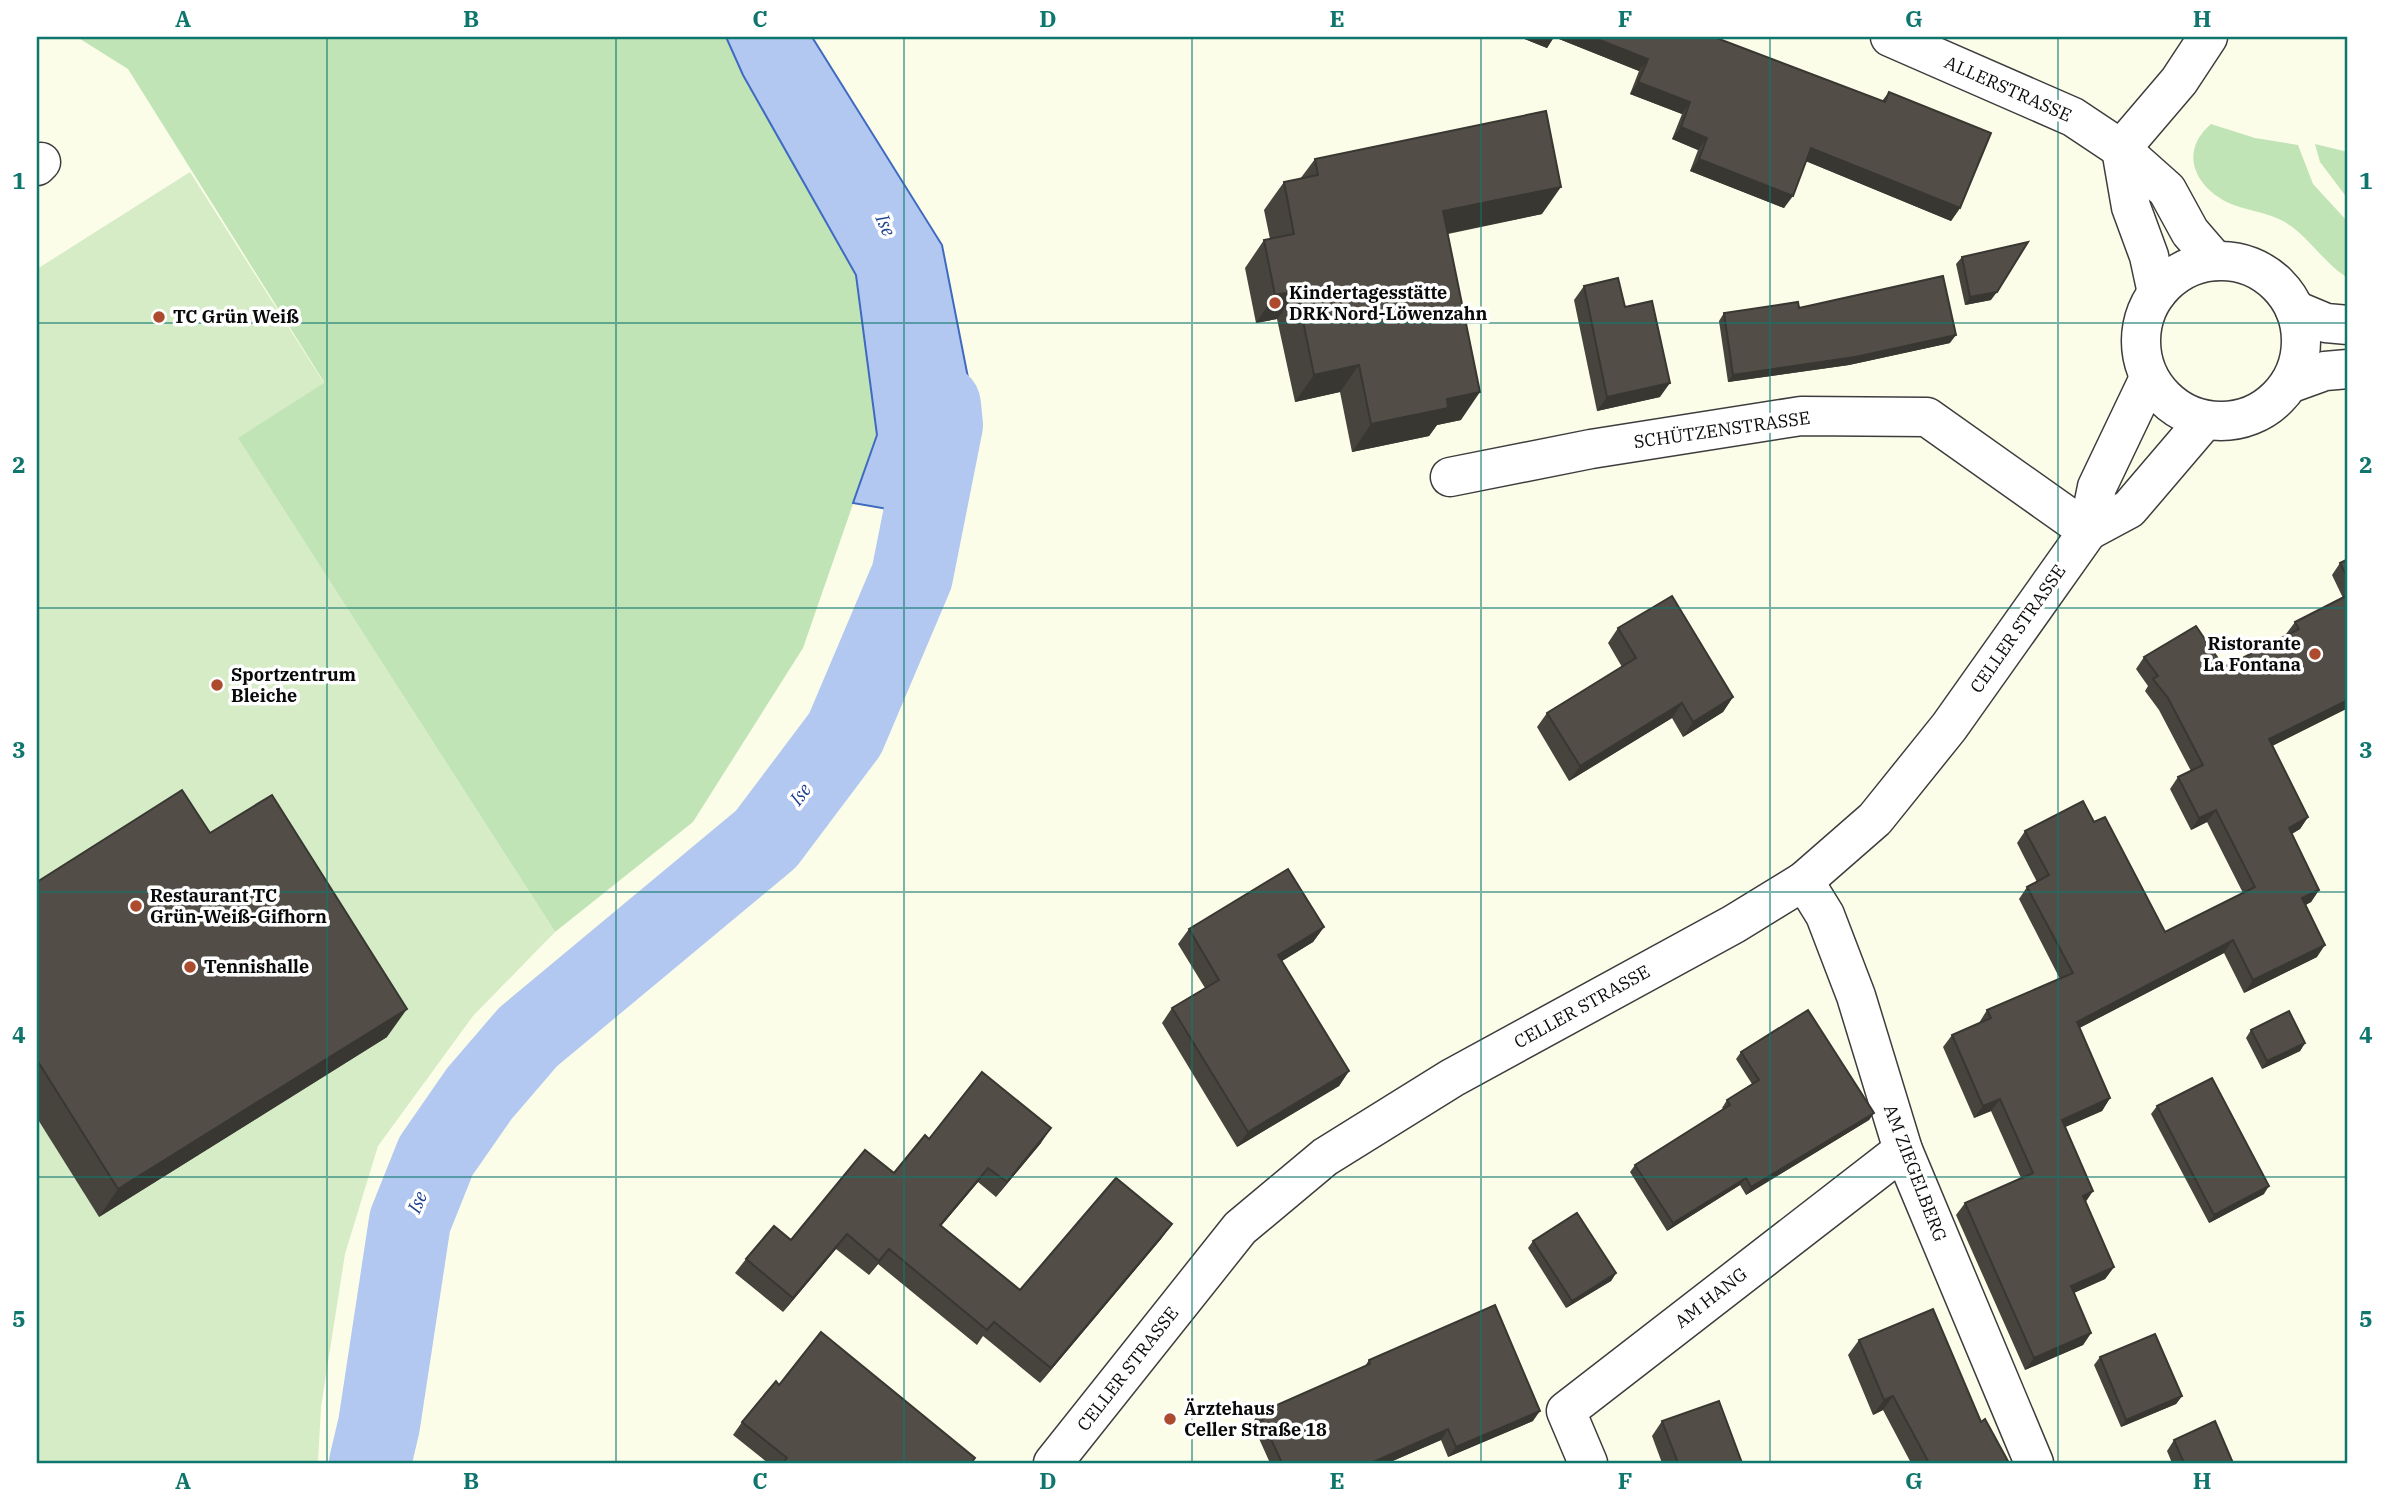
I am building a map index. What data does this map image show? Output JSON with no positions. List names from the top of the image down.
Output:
{
  "streets": {
    "street": [
      "ALLERSTRASSE",
      "SCHÜTZENSTRASSE",
      "CELLER STRASSE",
      "AM ZIEGELBERG",
      "AM HANG"
    ]
  },
  "crossings": [
    ["ALLERSTRASSE", "CELLER STRASSE"],
    ["SCHÜTZENSTRASSE", "CELLER STRASSE"],
    ["CELLER STRASSE", "AM ZIEGELBERG"],
    ["AM ZIEGELBERG", "AM HANG"]
  ],
  "water": ["Ise"],
  "places": [
    "Kindertagesstätte DRK Nord-Löwenzahn",
    "TC Grün Weiß",
    "Ristorante La Fontana",
    "Sportzentrum Bleiche",
    "Restaurant TC Grün-Weiß-Gifhorn",
    "Tennishalle",
    "Ärztehaus Celler Straße 18"
  ],
  "grid": {
    "columns": [
      "A",
      "B",
      "C",
      "D",
      "E",
      "F",
      "G",
      "H"
    ],
    "rows": [
      "1",
      "2",
      "3",
      "4",
      "5"
    ]
  }
}
